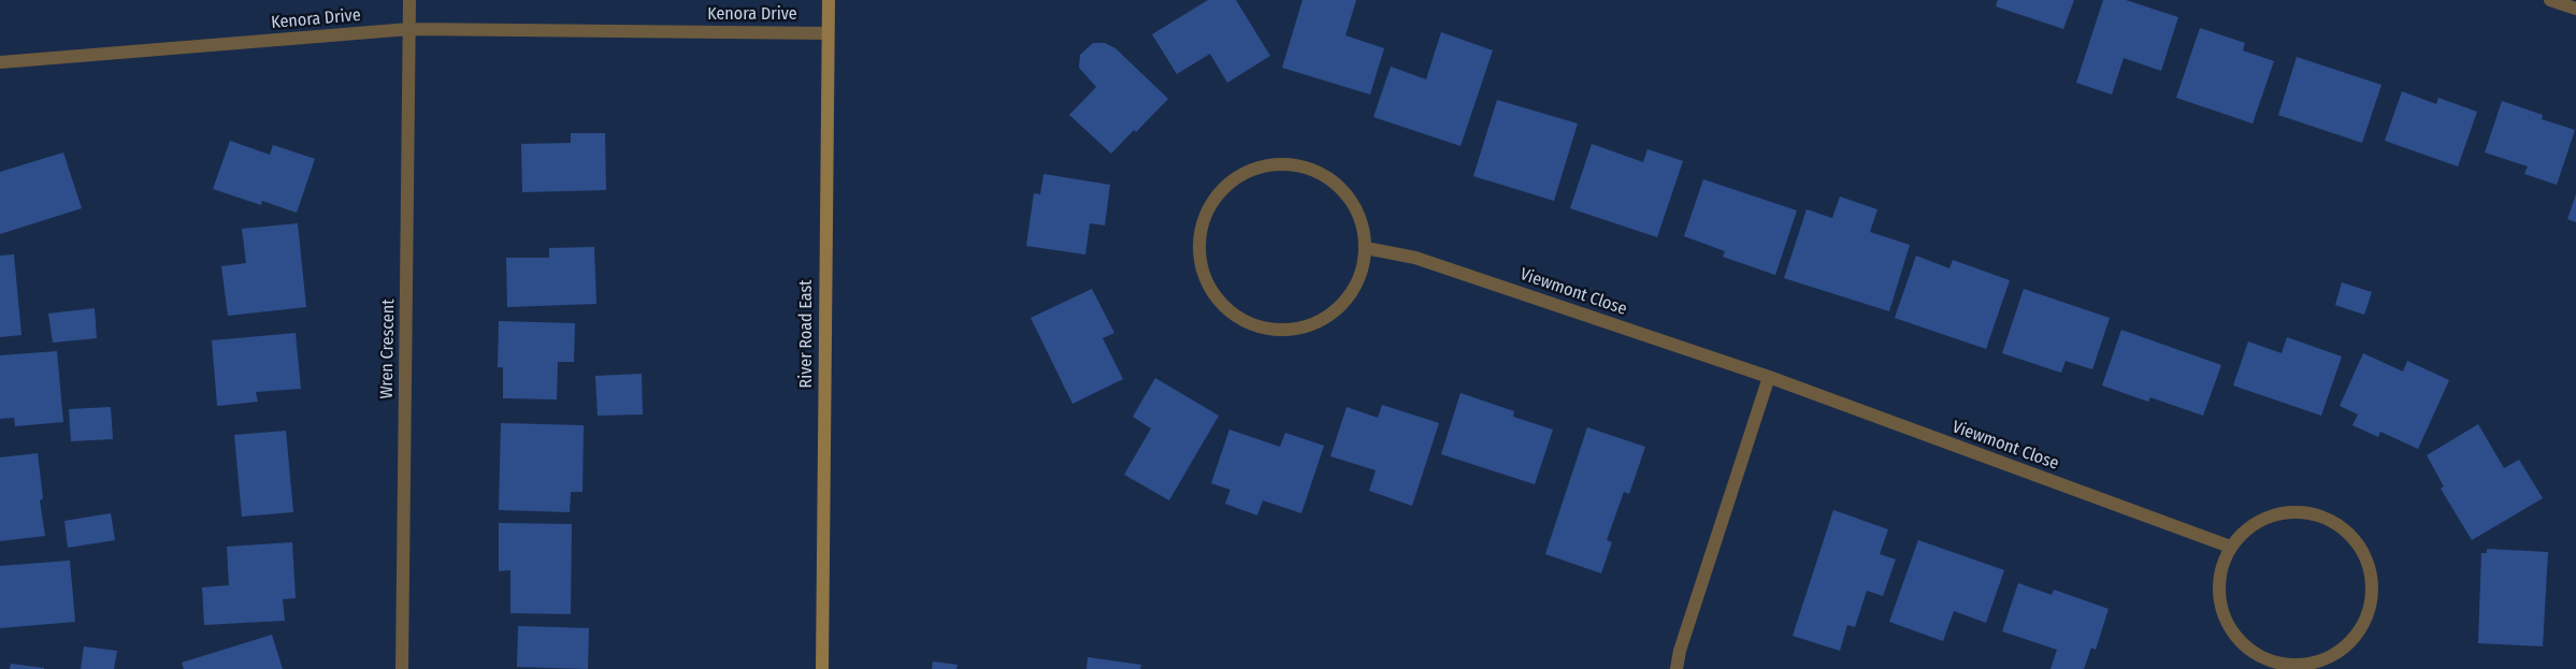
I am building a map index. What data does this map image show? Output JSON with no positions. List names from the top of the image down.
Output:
{
  "streets": {
    "street": [
      "Kenora Drive",
      "Viewmont Close",
      "River Road East",
      "Wren Crescent"
    ]
  },
  "crossings": [
    ["Kenora Drive", "River Road East"],
    ["Kenora Drive", "Wren Crescent"]
  ]
}
